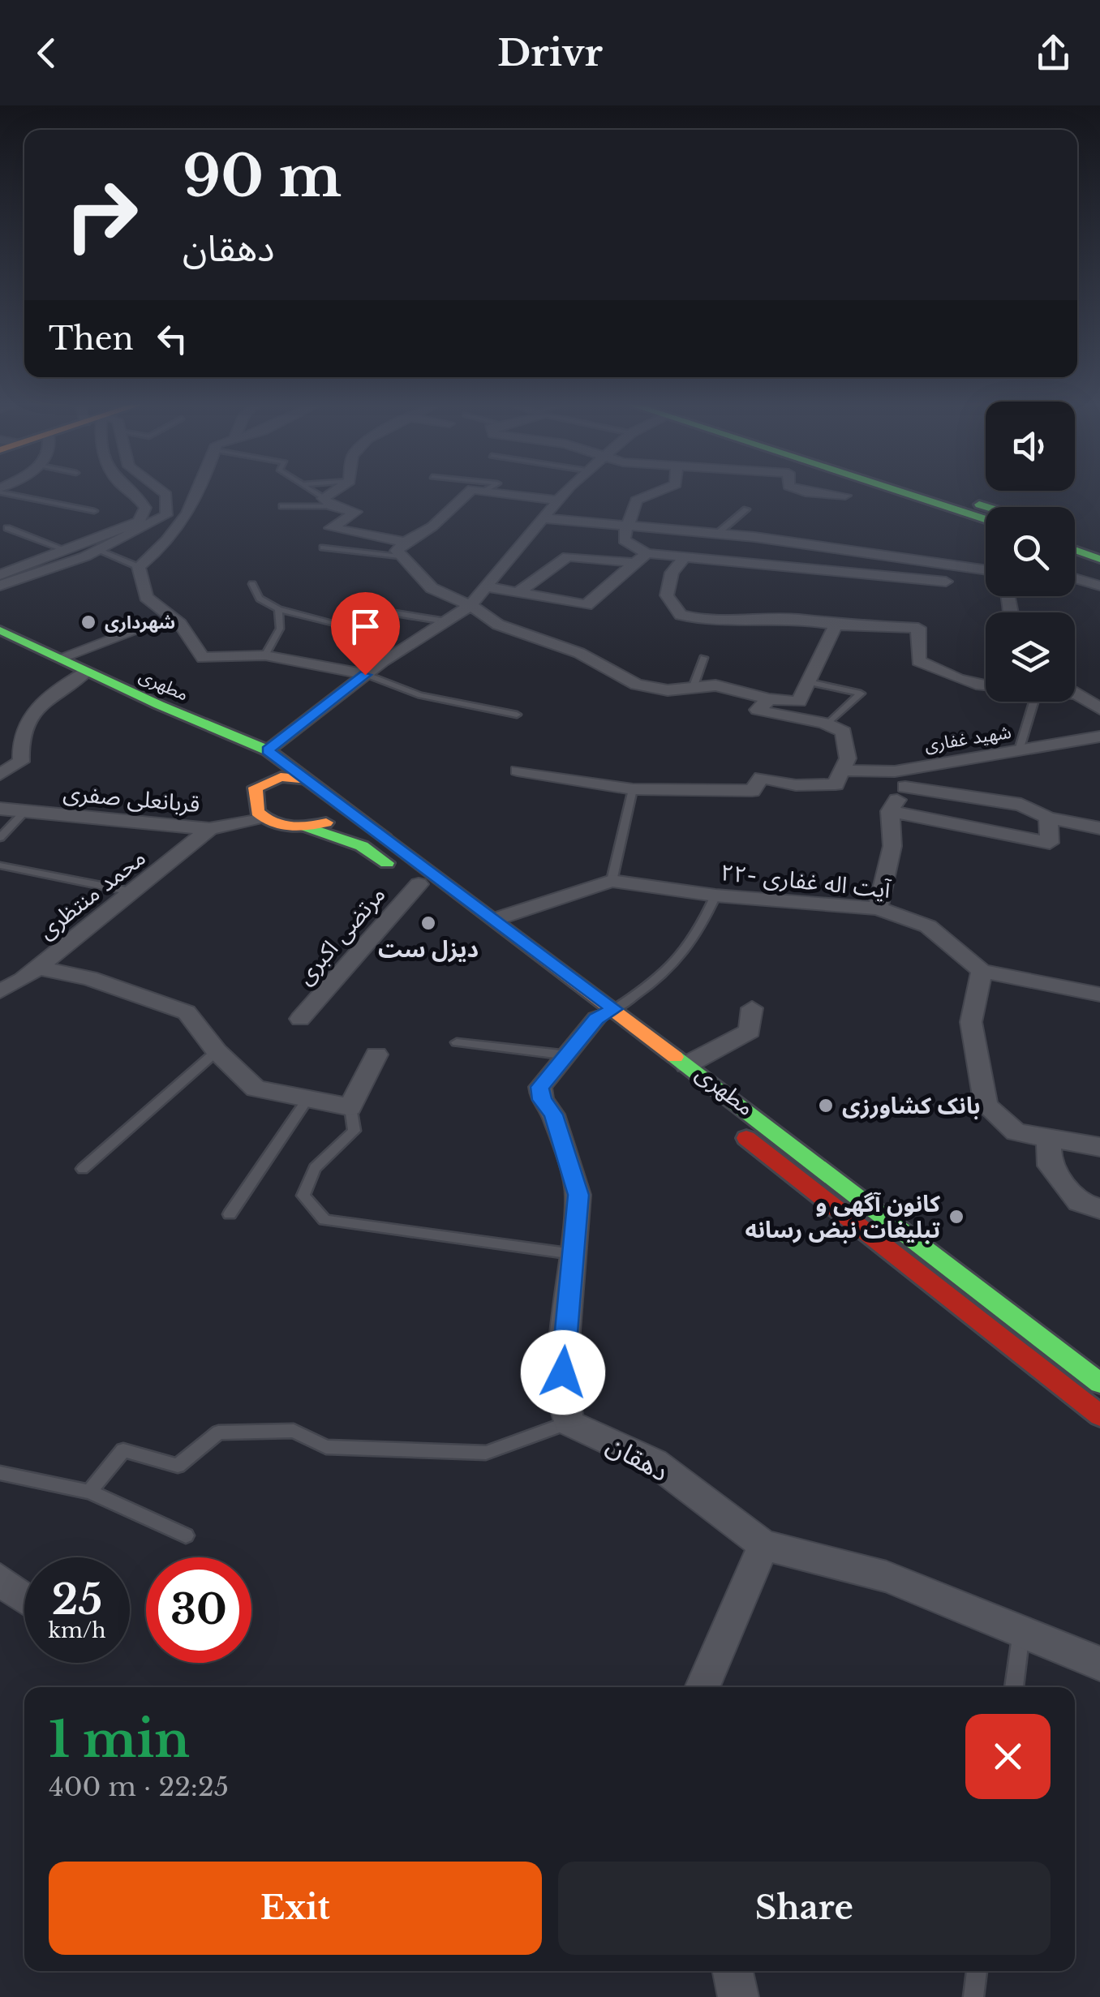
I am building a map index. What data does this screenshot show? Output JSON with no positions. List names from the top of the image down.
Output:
{
  "streets": {
    "main road": ["مطهری"],
    "street": [
      "شهید غفاری",
      "قربانعلی صفری",
      "۲۲- آیت اله غفاری",
      "محمد منتظری",
      "مرتضی اکبری",
      "دهقان"
    ]
  },
  "crossings": [
    ["مطهری", "قربانعلی صفری"],
    ["مطهری", "۲۲- آیت اله غفاری"],
    ["مطهری", "مرتضی اکبری"],
    ["قربانعلی صفری", "محمد منتظری"]
  ],
  "places": [
    "شهرداری",
    "دیزل ست",
    "بانک کشاورزی",
    "کانون آگهی و تبلیغات نبض رسانه"
  ],
  "page": {
    "header": "Drivr",
    "turn": ["90 m", "دهقان"],
    "then": "Then",
    "speed": "25 km/h",
    "limit": "30",
    "heading": ["1 min", "400 m · 22:25"],
    "buttons": ["Exit", "Share"]
  }
}
